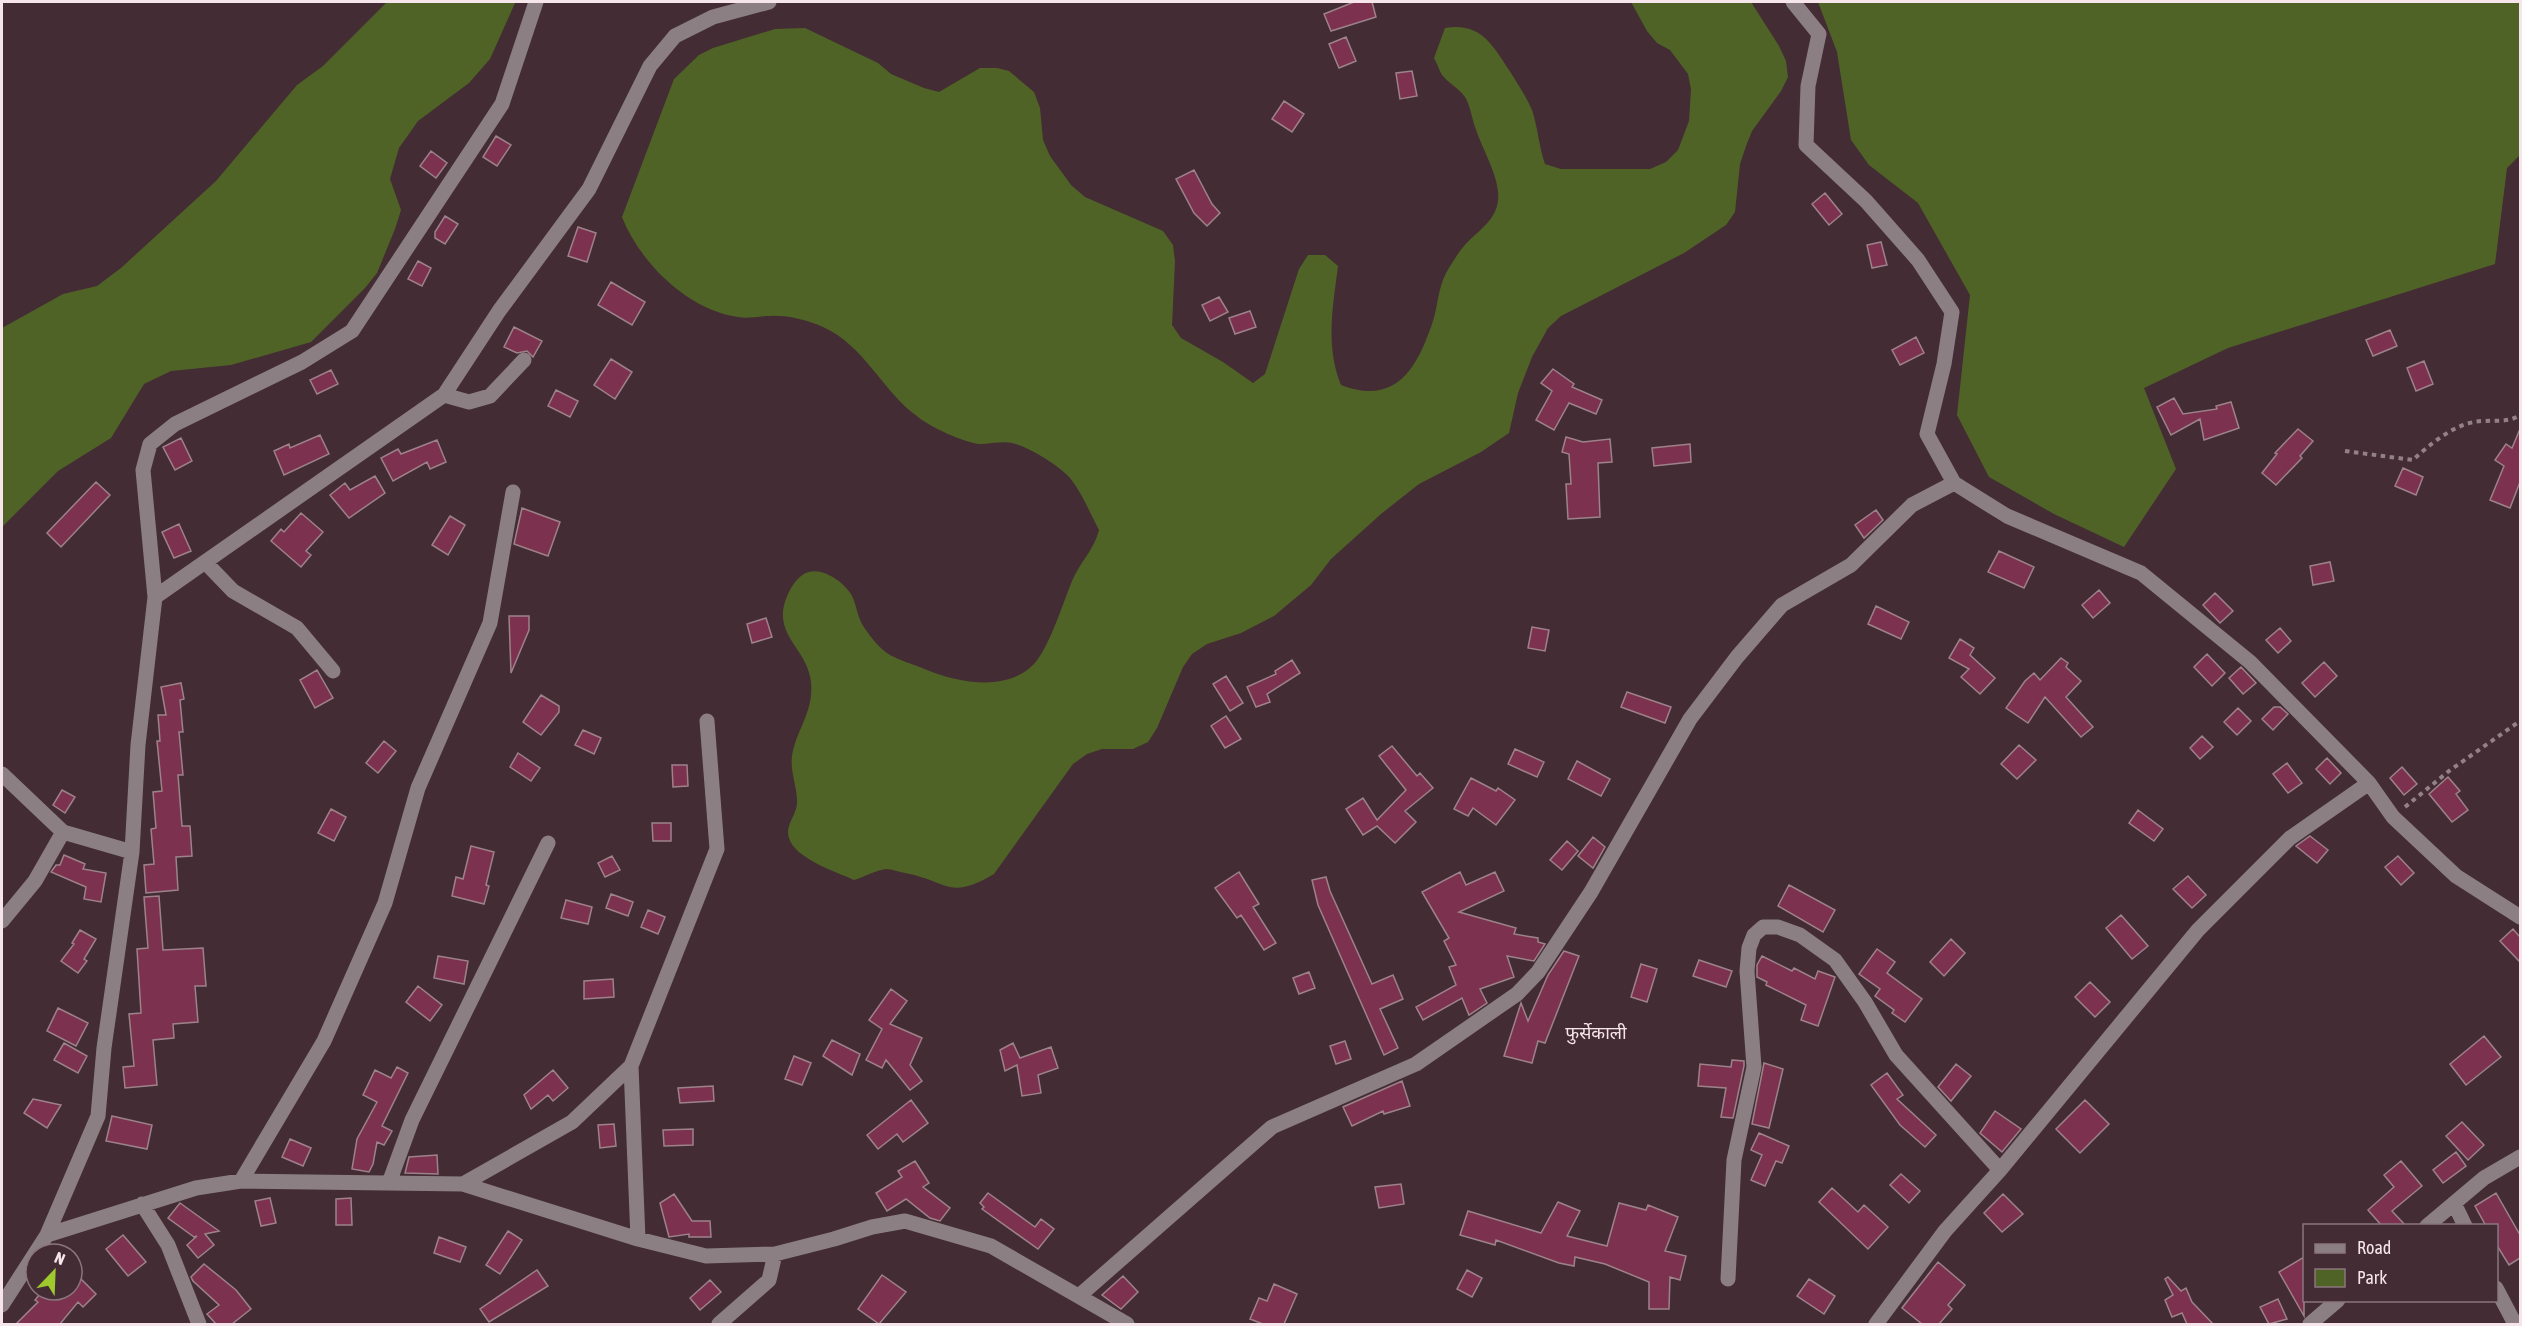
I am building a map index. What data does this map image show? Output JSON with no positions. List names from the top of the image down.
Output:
{
  "districts": ["फुर्सेकाली"],
  "legend": ["Road", "Park"],
  "north": "top right"
}
